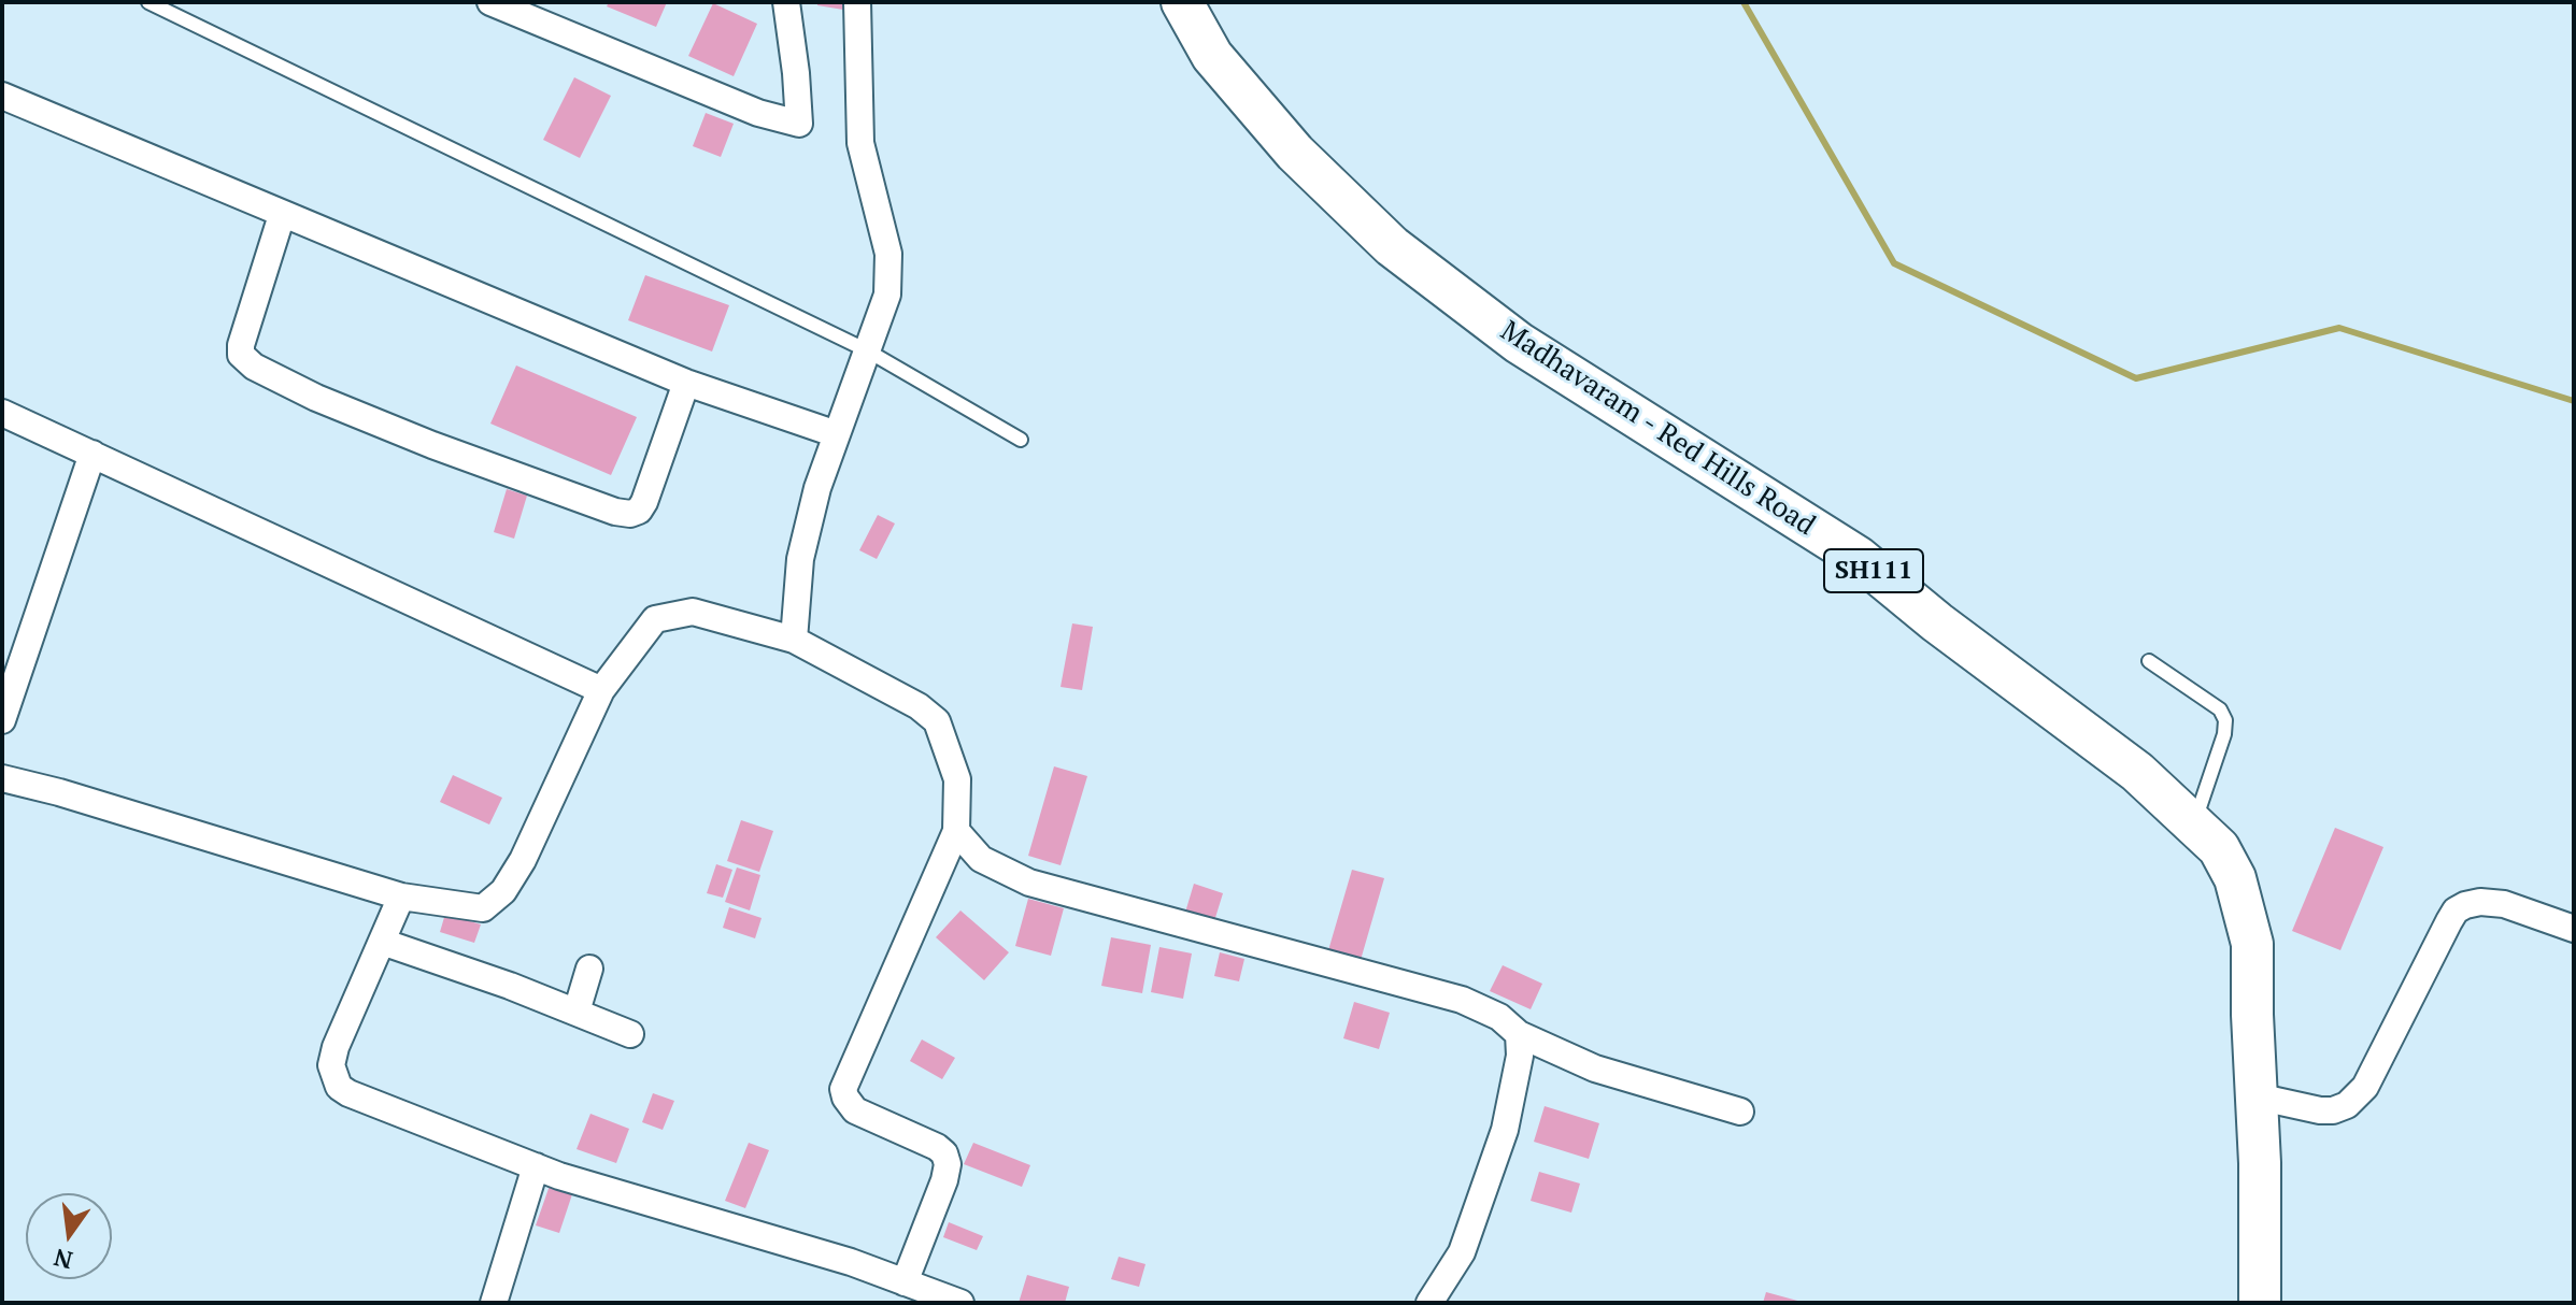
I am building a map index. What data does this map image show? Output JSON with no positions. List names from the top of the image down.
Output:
{
  "streets": {
    "main road": ["Madhavaram - Red Hills Road", "SH111"]
  },
  "north": "bottom"
}
